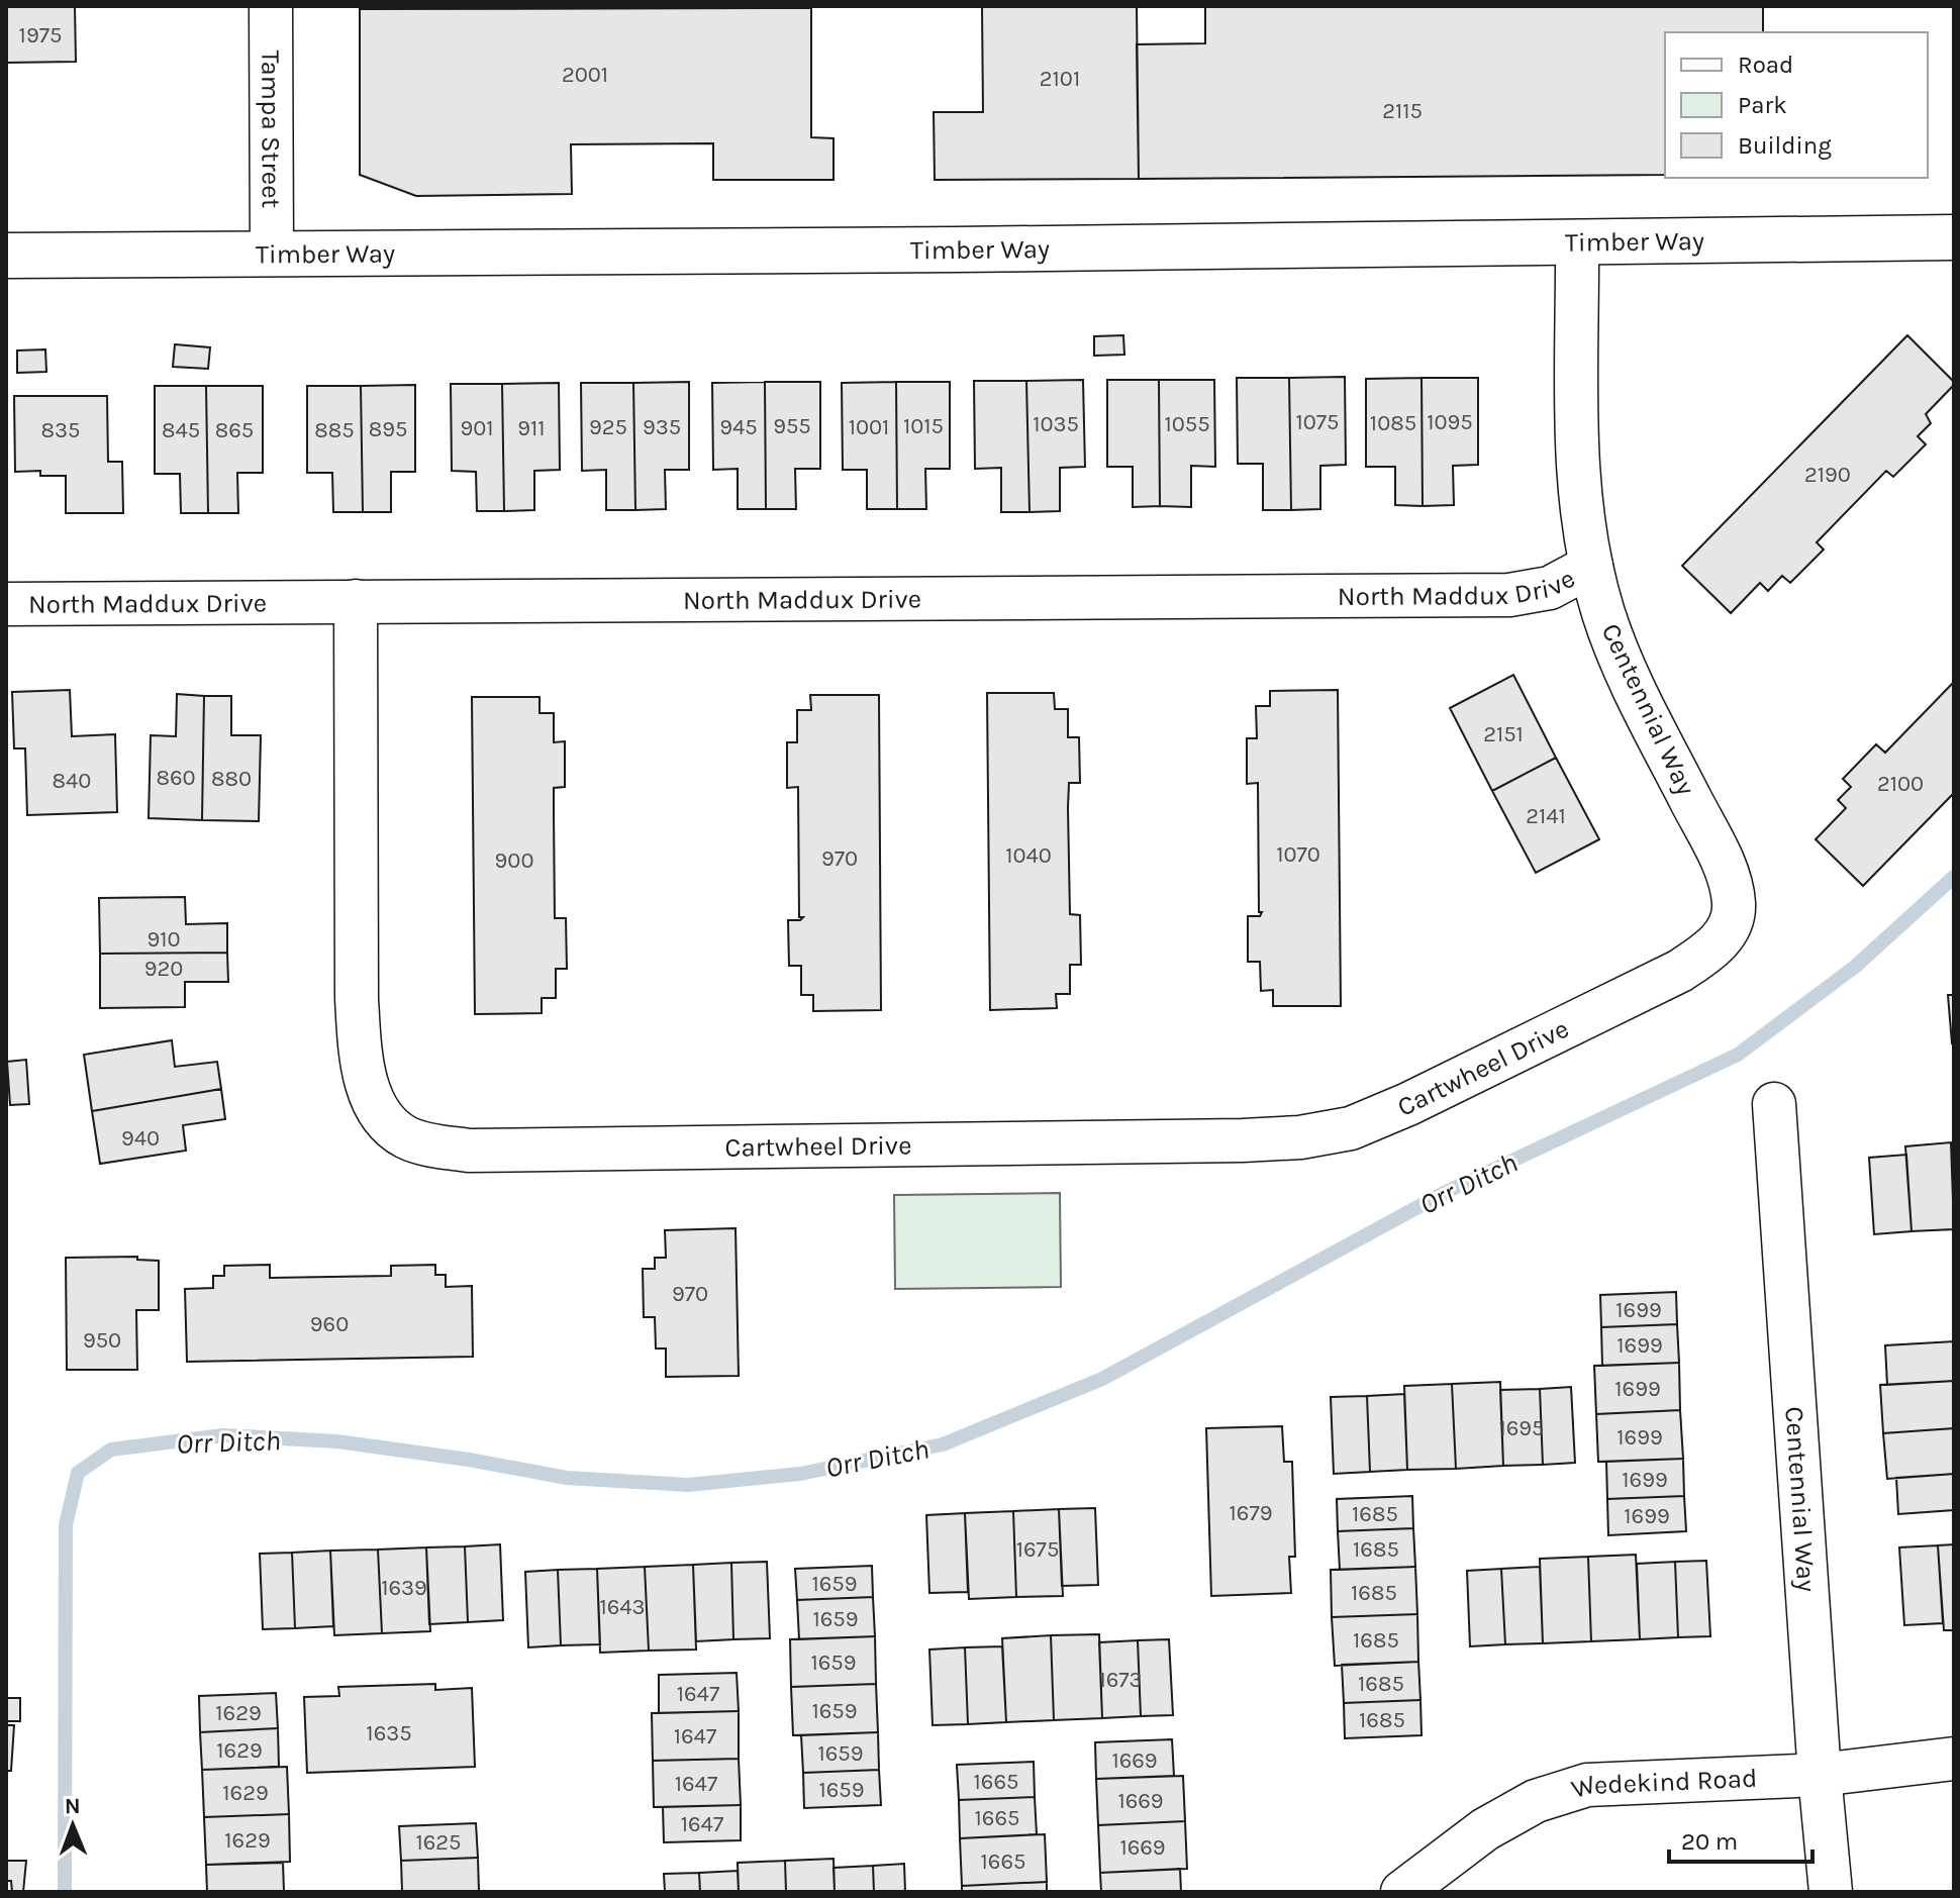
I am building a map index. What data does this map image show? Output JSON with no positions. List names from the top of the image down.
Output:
{
  "streets": {
    "street": [
      "Tampa Street",
      "Timber Way",
      "North Maddux Drive",
      "Centennial Way",
      "Cartwheel Drive",
      "Wedekind Road"
    ]
  },
  "crossings": [
    ["Tampa Street", "Timber Way"],
    ["Timber Way", "Centennial Way"],
    ["North Maddux Drive", "Centennial Way"],
    ["North Maddux Drive", "Cartwheel Drive"],
    ["Centennial Way", "Cartwheel Drive"],
    ["Centennial Way", "Wedekind Road"]
  ],
  "water": ["Orr Ditch"],
  "house_numbers": [
    "1975",
    "2001",
    "2101",
    "2115",
    "1075",
    "1095",
    "1085",
    "1035",
    "1055",
    "955",
    "1015",
    "925",
    "935",
    "945",
    "1001",
    "901",
    "911",
    "895",
    "835",
    "845",
    "865",
    "885",
    "2190",
    "2151",
    "860",
    "880",
    "840",
    "2100",
    "2141",
    "1070",
    "1040",
    "970",
    "900",
    "910",
    "920",
    "940",
    "970",
    "1699",
    "960",
    "950",
    "1699",
    "1699",
    "1695",
    "1699",
    "1699",
    "1679",
    "1685",
    "1699",
    "1675",
    "1685",
    "1659",
    "1639",
    "1685",
    "1643",
    "1659",
    "1685",
    "1659",
    "1673",
    "1685",
    "1647",
    "1659",
    "1629",
    "1685",
    "1635",
    "1647",
    "1629",
    "1659",
    "1669",
    "1665",
    "1647",
    "1659",
    "1629",
    "1669",
    "1665",
    "1647",
    "1629",
    "1625",
    "1669",
    "1665"
  ],
  "legend": ["Road", "Park", "Building"],
  "scale_bar": "20 m",
  "north": "top"
}
